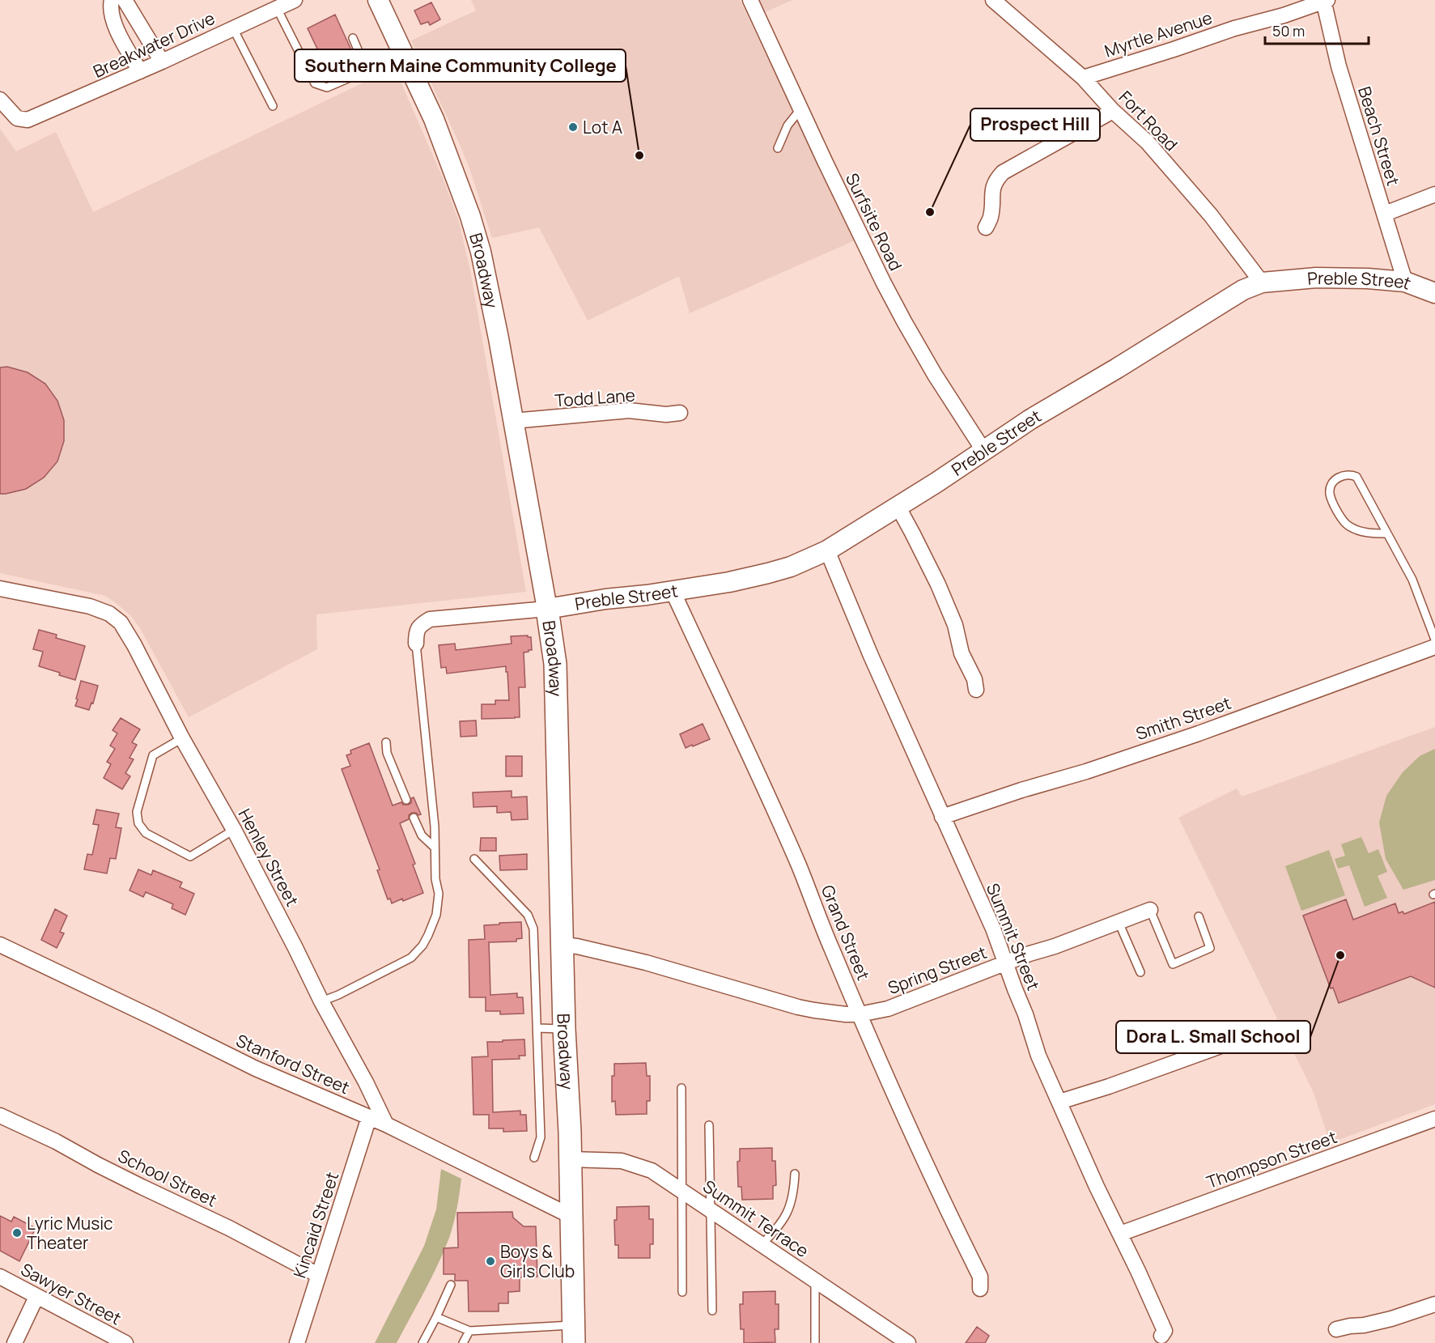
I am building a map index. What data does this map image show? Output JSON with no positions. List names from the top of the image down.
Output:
{
  "streets": {
    "main road": ["Broadway"],
    "street": [
      "Myrtle Avenue",
      "Breakwater Drive",
      "Fort Road",
      "Beach Street",
      "Surfsite Road",
      "Preble Street",
      "Todd Lane",
      "Smith Street",
      "Henley Street",
      "Grand Street",
      "Summit Street",
      "Spring Street",
      "Stanford Street",
      "Thompson Street",
      "School Street",
      "Summit Terrace",
      "Kincaid Street",
      "Sawyer Street"
    ]
  },
  "crossings": [
    ["Myrtle Avenue", "Fort Road"],
    ["Myrtle Avenue", "Beach Street"],
    ["Fort Road", "Preble Street"],
    ["Beach Street", "Preble Street"],
    ["Surfsite Road", "Preble Street"],
    ["Broadway", "Preble Street"],
    ["Broadway", "Todd Lane"],
    ["Broadway", "Spring Street"],
    ["Broadway", "Stanford Street"],
    ["Broadway", "Summit Terrace"],
    ["Preble Street", "Grand Street"],
    ["Preble Street", "Summit Street"],
    ["Smith Street", "Summit Street"],
    ["Henley Street", "Stanford Street"],
    ["Grand Street", "Spring Street"],
    ["Summit Street", "Spring Street"],
    ["Summit Street", "Thompson Street"],
    ["Stanford Street", "Kincaid Street"],
    ["School Street", "Kincaid Street"]
  ],
  "places": [
    "Lot A",
    "Southern Maine Community College",
    "Prospect Hill",
    "Dora L. Small School",
    "Lyric Music Theater",
    "Boys & Girls Club"
  ],
  "scale_bar": "50 m"
}
